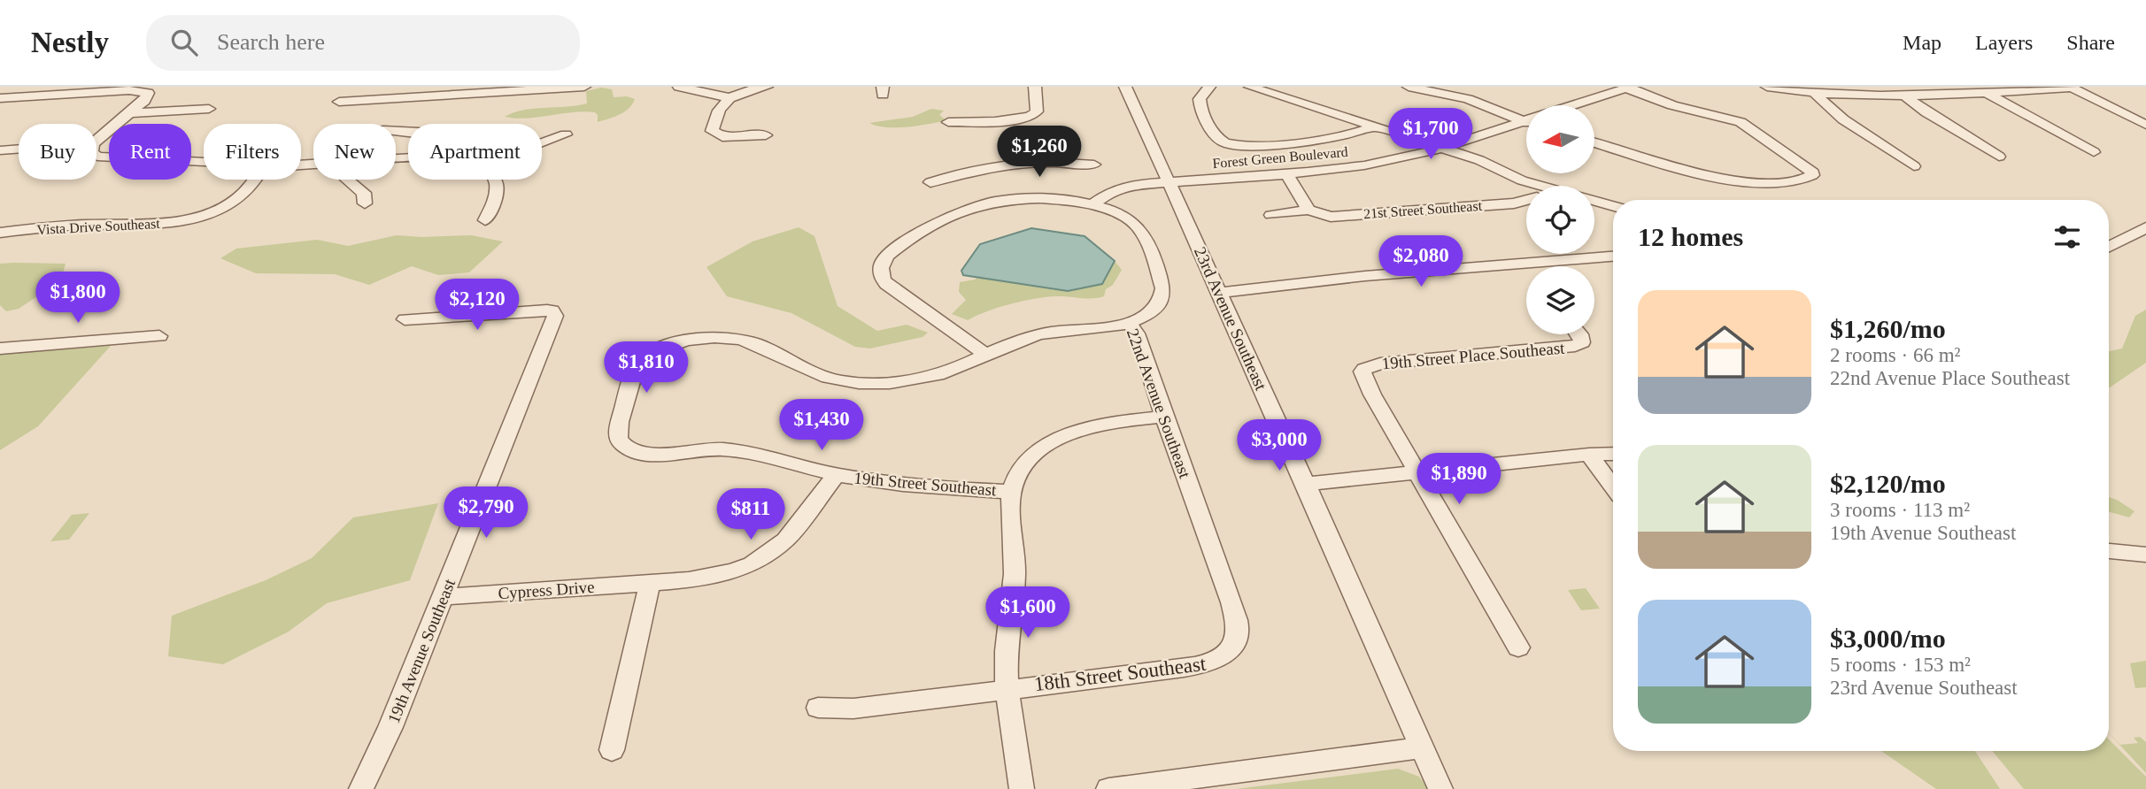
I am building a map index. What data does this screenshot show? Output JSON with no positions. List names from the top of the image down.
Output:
{
  "streets": {
    "street": [
      "Forest Green Boulevard",
      "21st Street Southeast",
      "Vista Drive Southeast",
      "23rd Avenue Southeast",
      "19th Street Place Southeast",
      "22nd Avenue Southeast",
      "19th Street Southeast",
      "Cypress Drive",
      "19th Avenue Southeast",
      "18th Street Southeast"
    ]
  },
  "crossings": [
    ["Forest Green Boulevard", "23rd Avenue Southeast"],
    ["Forest Green Boulevard", "22nd Avenue Southeast"],
    ["22nd Avenue Southeast", "19th Street Southeast"],
    ["22nd Avenue Southeast", "18th Street Southeast"],
    ["19th Street Southeast", "Cypress Drive"],
    ["Cypress Drive", "19th Avenue Southeast"]
  ],
  "north": "left",
  "page": {
    "header": "Nestly",
    "search": "Search here",
    "nav": ["Map", "Layers", "Share"],
    "price": [
      "$1,700",
      "$1,260",
      "$2,080",
      "$1,800",
      "$2,120",
      "$1,810",
      "$1,430",
      "$3,000",
      "$1,890",
      "$2,790",
      "$811",
      "$1,600"
    ],
    "chip": [
      "Buy",
      "Rent",
      "Filters",
      "New",
      "Apartment"
    ],
    "heading": "12 homes",
    "list": [
      {
        "name": "$1,260/mo",
        "note": "2 rooms · 66 m² · 22nd Avenue Place Southeast"
      },
      {
        "name": "$2,120/mo",
        "note": "3 rooms · 113 m² · 19th Avenue Southeast"
      },
      {
        "name": "$3,000/mo",
        "note": "5 rooms · 153 m² · 23rd Avenue Southeast"
      }
    ]
  }
}
